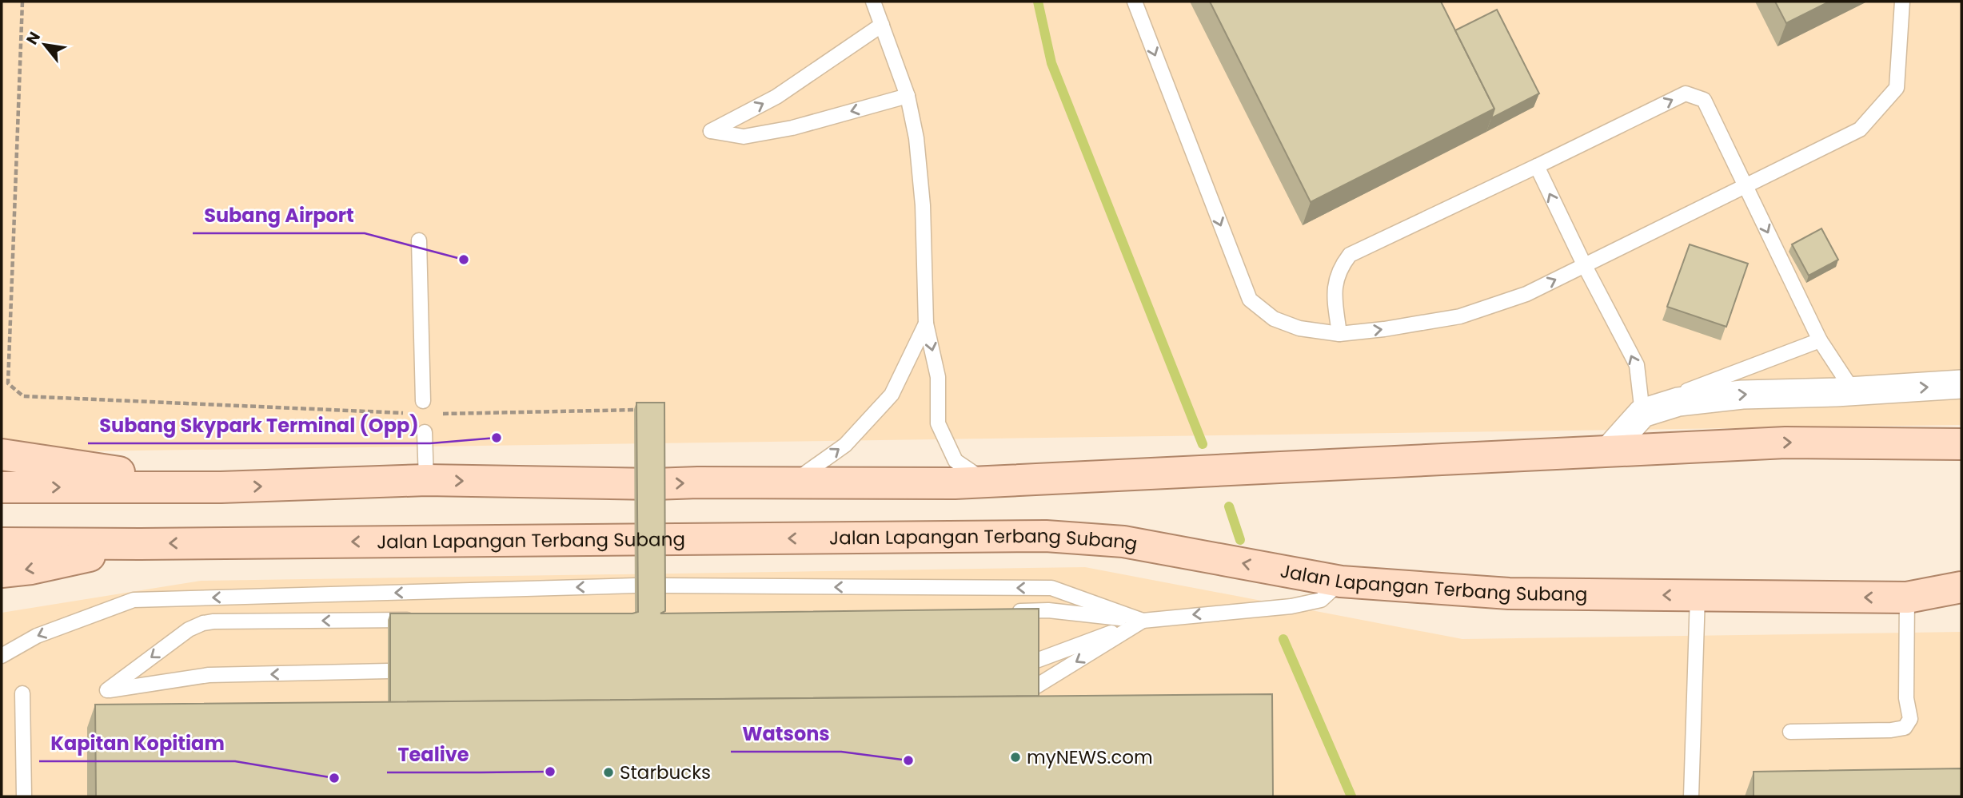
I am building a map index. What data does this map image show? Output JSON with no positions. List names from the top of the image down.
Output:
{
  "streets": {
    "main road": ["Jalan Lapangan Terbang Subang"]
  },
  "places": [
    "Subang Airport",
    "Subang Skypark Terminal (Opp)",
    "myNEWS.com",
    "Watsons",
    "Tealive",
    "Starbucks",
    "Kapitan Kopitiam"
  ],
  "north": "top left"
}
